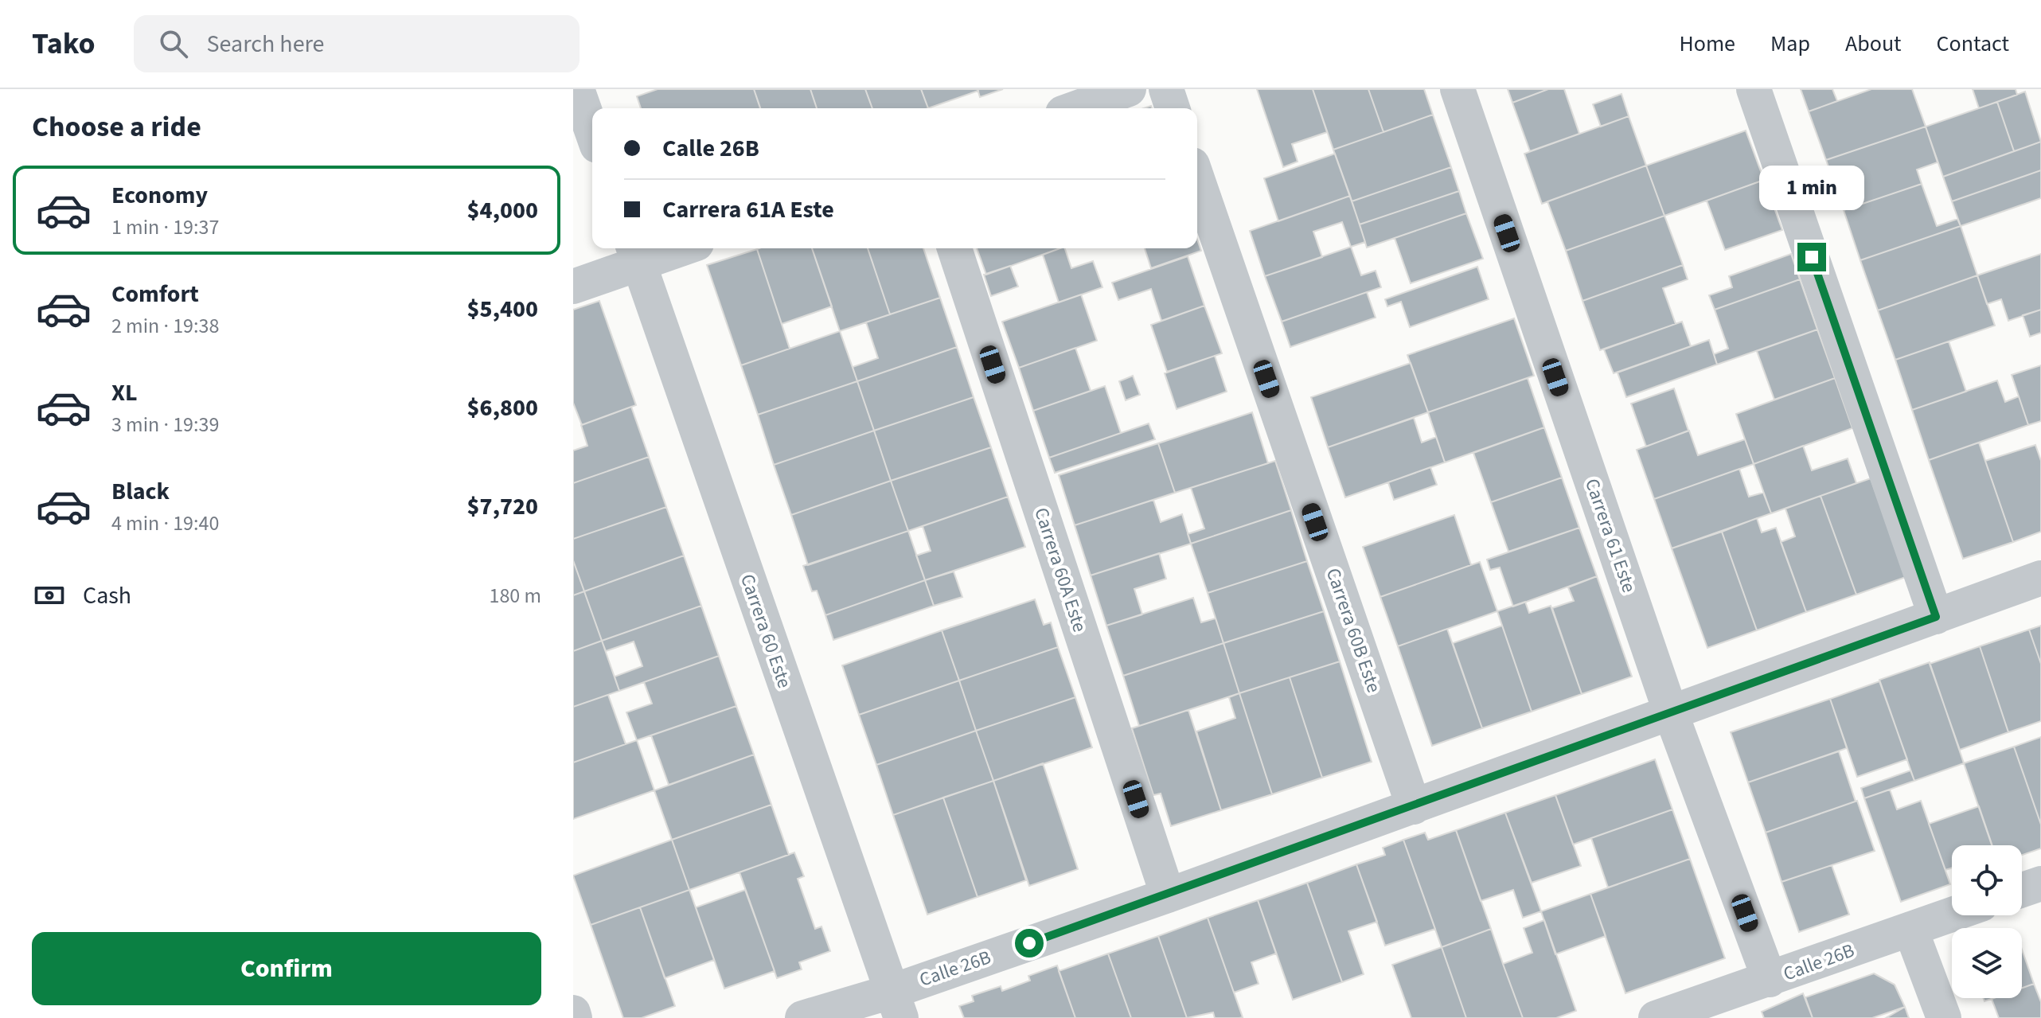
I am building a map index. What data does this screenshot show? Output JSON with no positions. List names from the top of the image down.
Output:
{
  "streets": {
    "street": [
      "Carrera 61 Este",
      "Carrera 60A Este",
      "Carrera 60B Este",
      "Carrera 60 Este",
      "Calle 26B"
    ]
  },
  "crossings": [
    ["Carrera 61 Este", "Calle 26B"],
    ["Carrera 60A Este", "Calle 26B"],
    ["Carrera 60B Este", "Calle 26B"],
    ["Carrera 60 Este", "Calle 26B"]
  ],
  "page": {
    "header": "Tako",
    "search": "Search here",
    "nav": [
      "Home",
      "Map",
      "About",
      "Contact"
    ],
    "heading": "Choose a ride",
    "banner": ["Calle 26B", "Carrera 61A Este"],
    "list": [
      {
        "name": "Economy",
        "note": "1 min · 19:37",
        "value": "$4,000"
      },
      {
        "name": "Comfort",
        "note": "2 min · 19:38",
        "value": "$5,400"
      },
      {
        "name": "XL",
        "note": "3 min · 19:39",
        "value": "$6,800"
      },
      {
        "name": "Black",
        "note": "4 min · 19:40",
        "value": "$7,720"
      }
    ],
    "bubble": "1 min",
    "pay": ["Cash", "180 m"],
    "buttons": "Confirm"
  }
}
